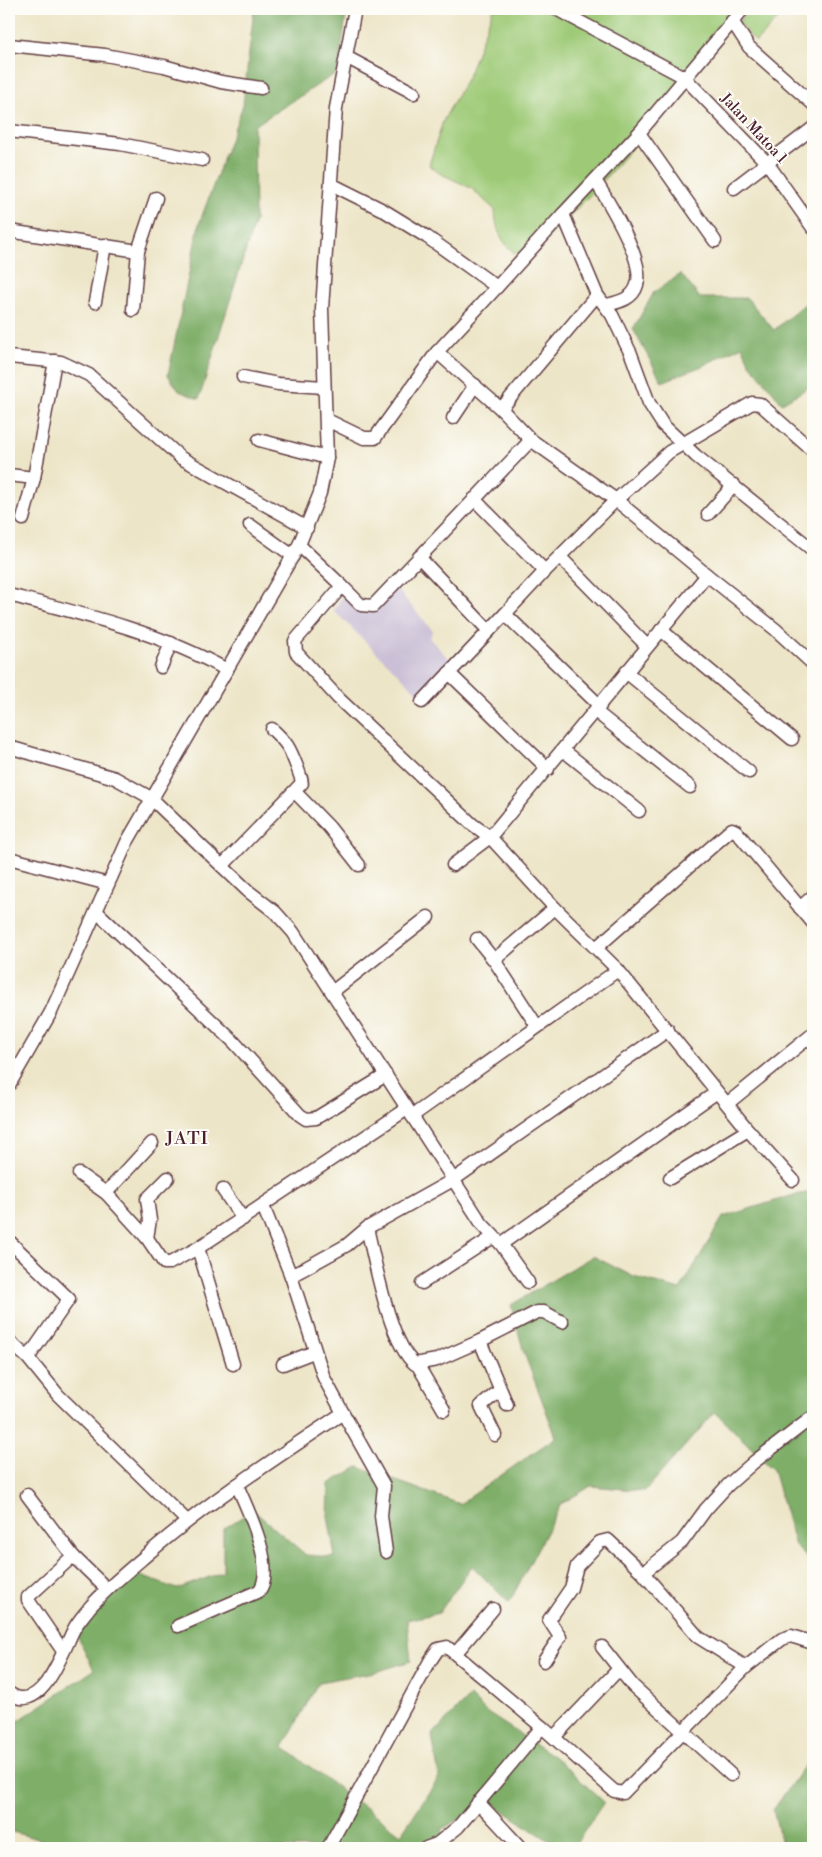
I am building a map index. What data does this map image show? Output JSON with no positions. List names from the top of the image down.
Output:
{
  "streets": {
    "street": ["Jalan Matoa 1"]
  },
  "districts": ["JATI"]
}
